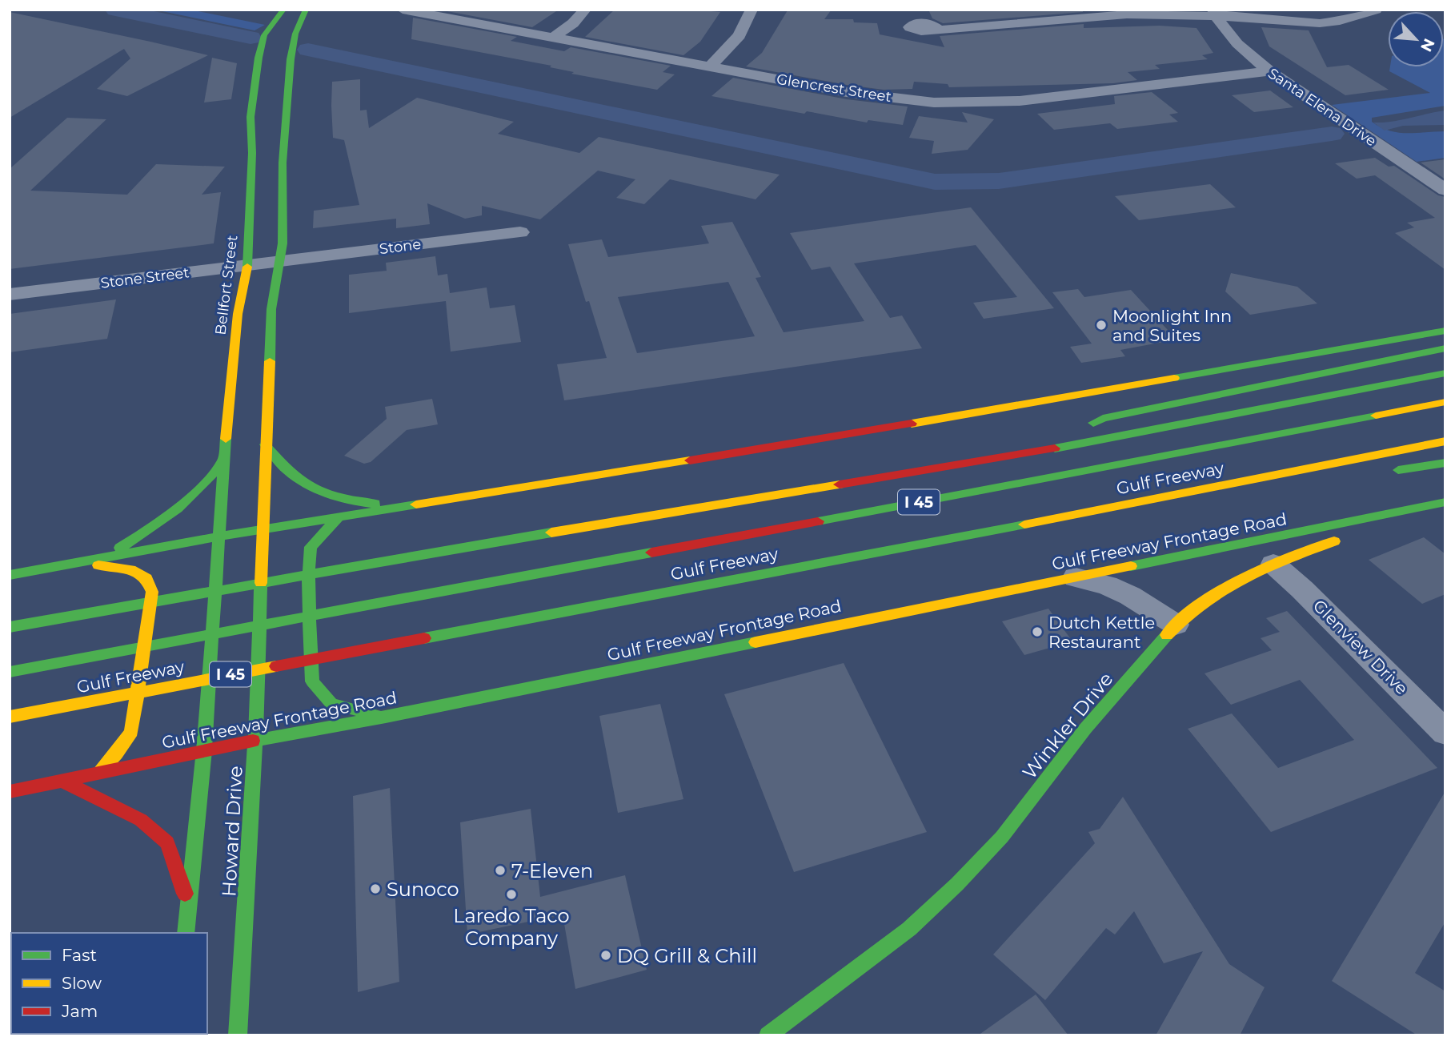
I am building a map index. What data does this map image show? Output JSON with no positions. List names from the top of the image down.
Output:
{
  "streets": {
    "main road": [
      "Bellfort Street",
      "Gulf Freeway",
      "I 45",
      "Gulf Freeway Frontage Road",
      "Winkler Drive",
      "Howard Drive"
    ],
    "street": [
      "Glencrest Street",
      "Santa Elena Drive",
      "Stone",
      "Stone Street",
      "Glenview Drive"
    ]
  },
  "crossings": [
    ["Glencrest Street", "Santa Elena Drive"],
    ["Stone", "Stone Street"],
    ["Stone Street", "Bellfort Street"],
    ["Bellfort Street", "Howard Drive"],
    ["Gulf Freeway Frontage Road", "Winkler Drive"],
    ["Gulf Freeway Frontage Road", "Howard Drive"],
    ["Glenview Drive", "Winkler Drive"]
  ],
  "places": [
    "Moonlight Inn and Suites",
    "Dutch Kettle Restaurant",
    "7-Eleven",
    "Sunoco",
    "Laredo Taco Company",
    "DQ Grill & Chill"
  ],
  "legend": ["Fast", "Slow", "Jam"],
  "north": "bottom right"
}
